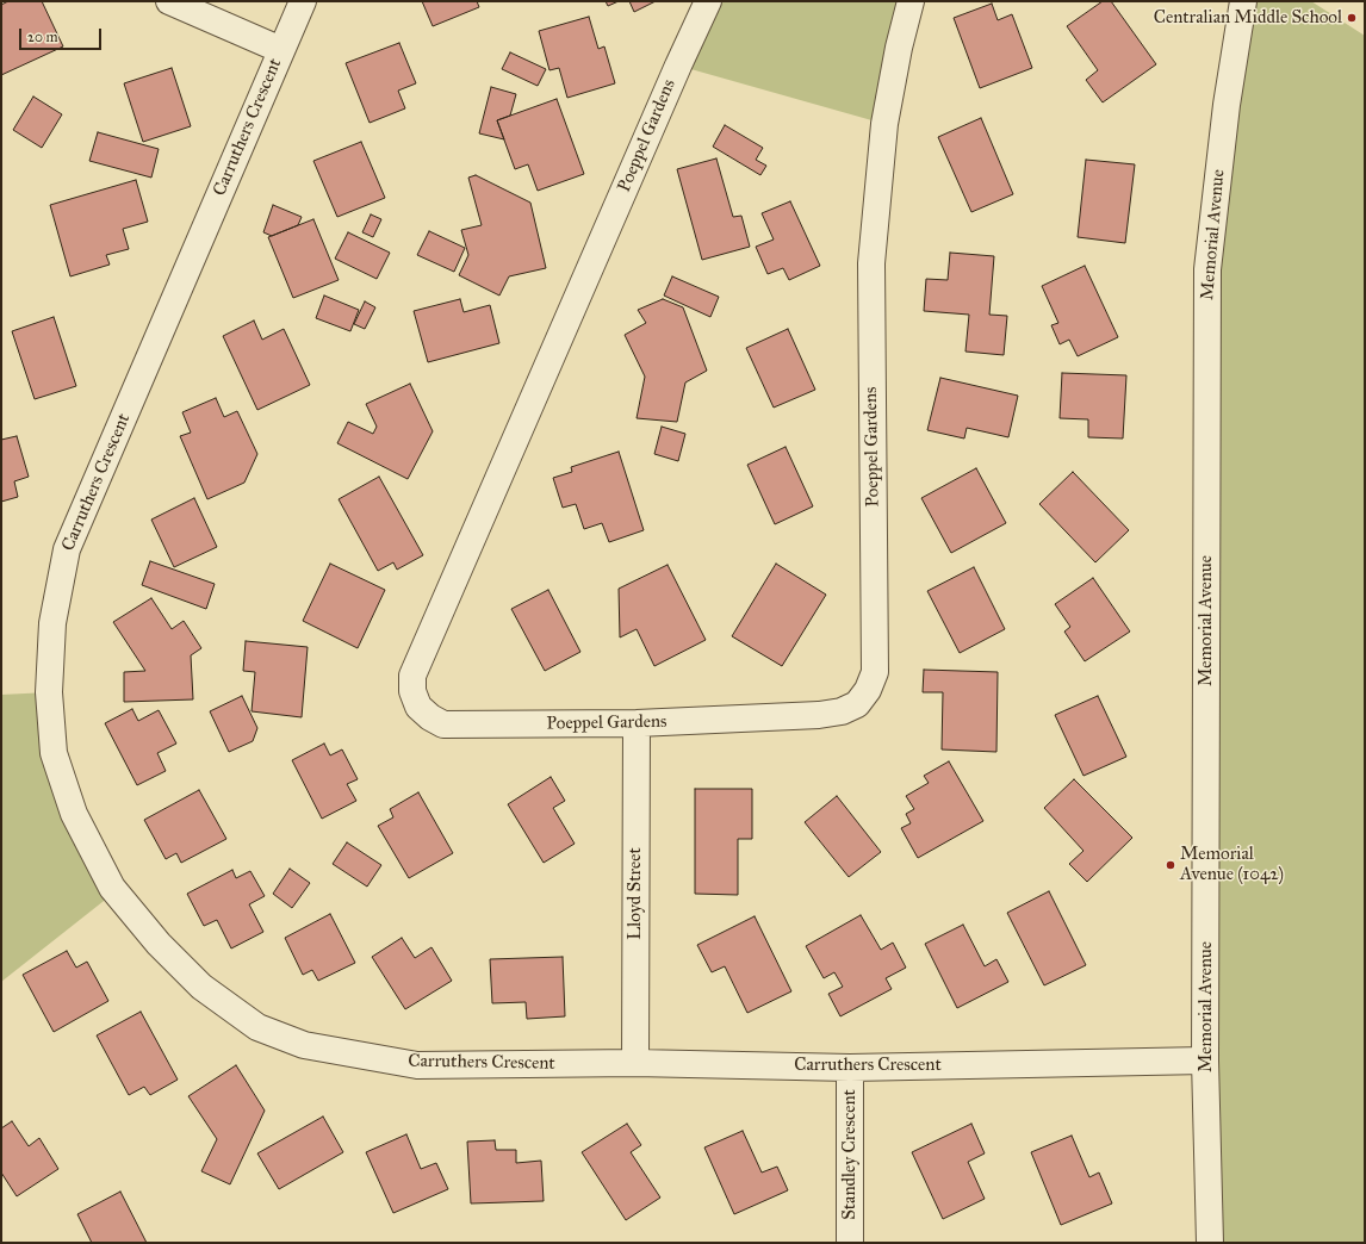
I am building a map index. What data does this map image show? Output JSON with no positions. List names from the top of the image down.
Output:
{
  "streets": {
    "street": [
      "Carruthers Crescent",
      "Poeppel Gardens",
      "Memorial Avenue",
      "Lloyd Street",
      "Standley Crescent"
    ]
  },
  "crossings": [
    ["Carruthers Crescent", "Memorial Avenue"],
    ["Carruthers Crescent", "Lloyd Street"],
    ["Carruthers Crescent", "Standley Crescent"],
    ["Poeppel Gardens", "Lloyd Street"]
  ],
  "places": ["Centralian Middle School", "Memorial Avenue (1042)"],
  "scale_bar": "20 m"
}
